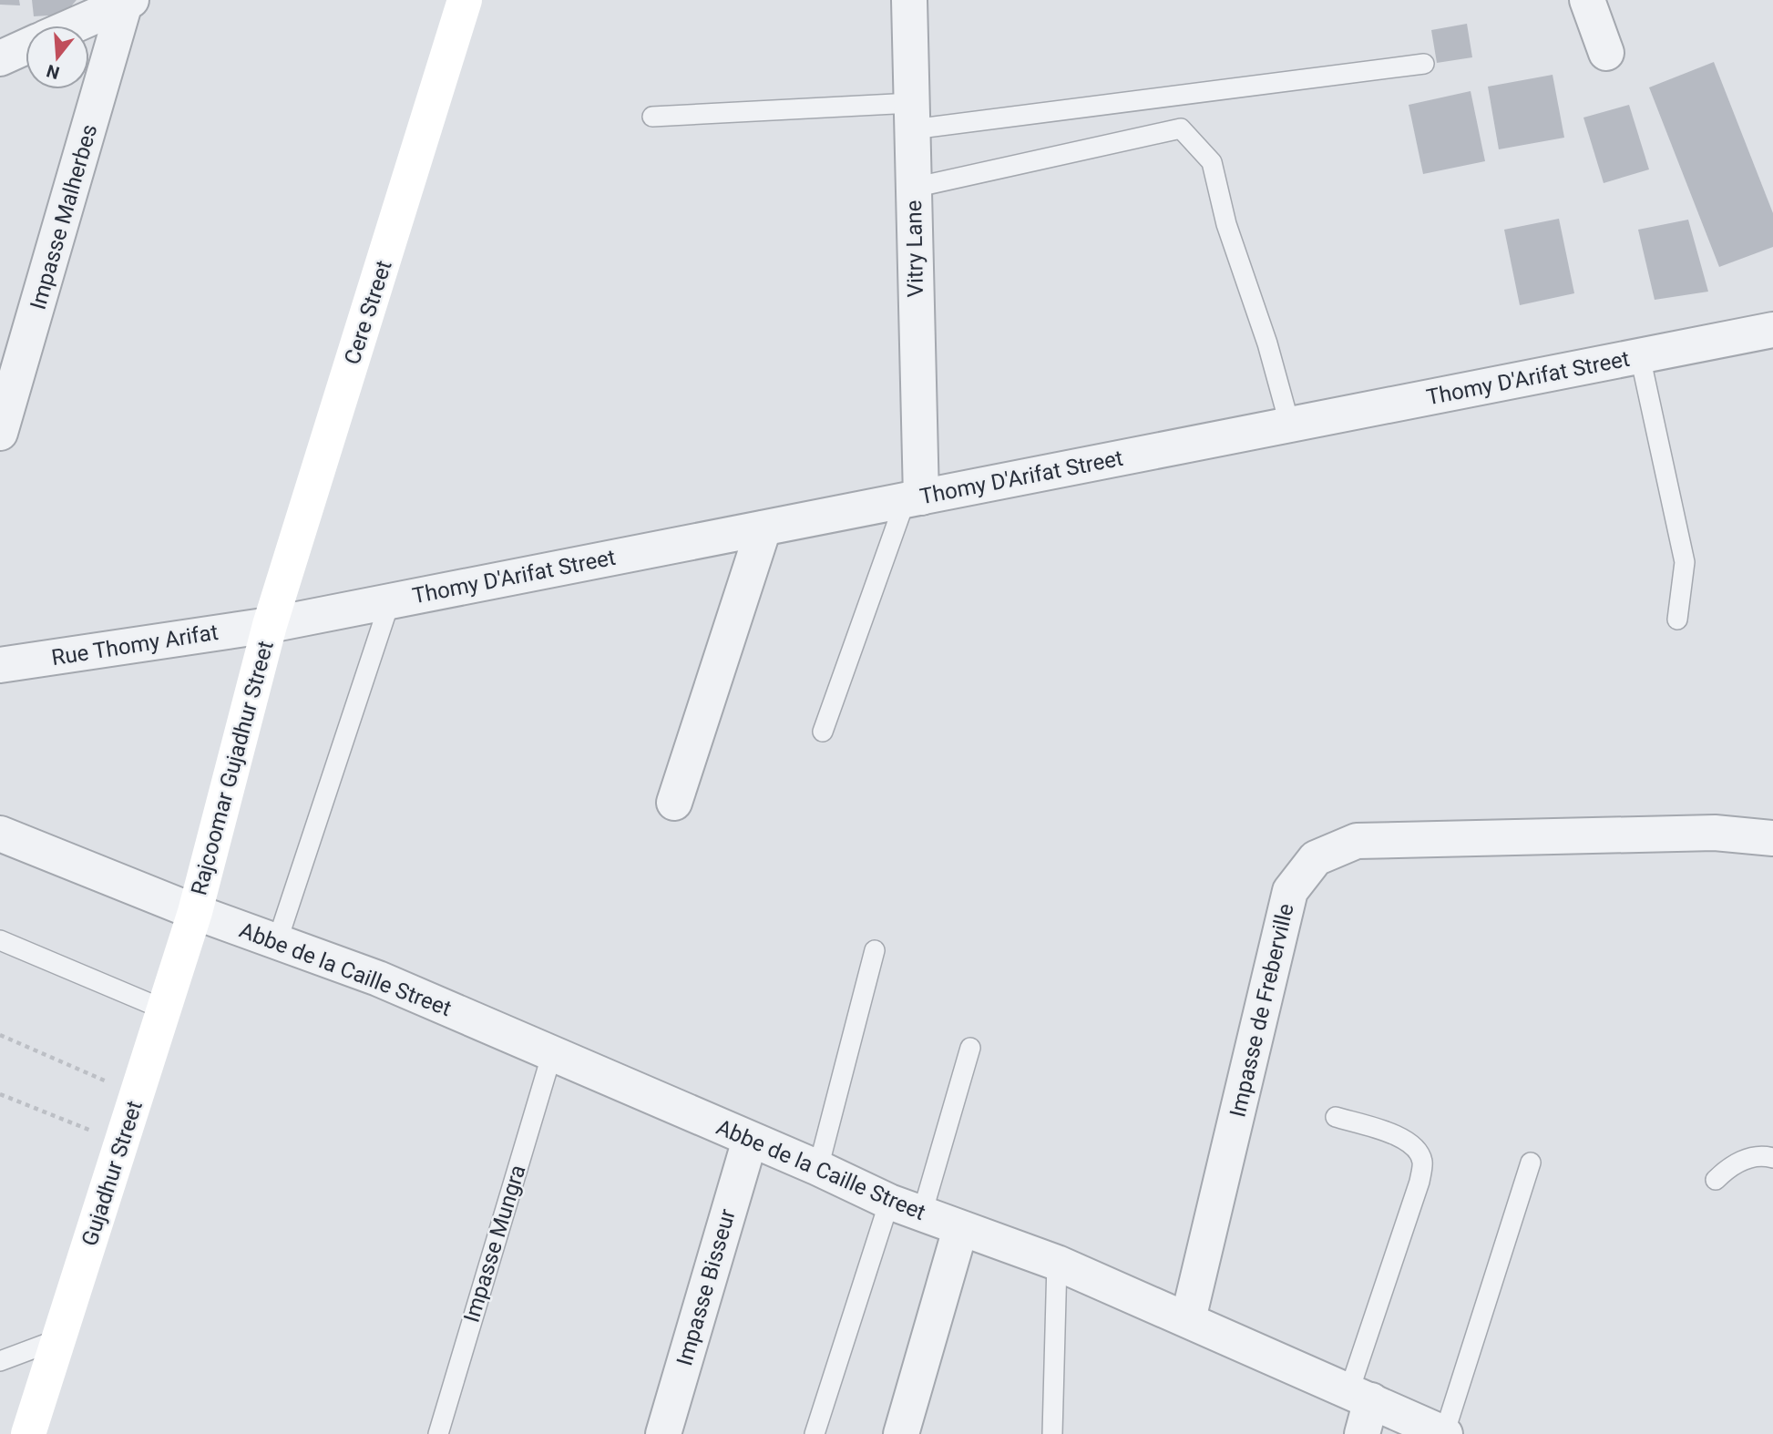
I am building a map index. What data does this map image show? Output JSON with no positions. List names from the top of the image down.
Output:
{
  "streets": {
    "street": [
      "Impasse Malherbes",
      "Vitry Lane",
      "Cere Street",
      "Thomy D'Arifat Street",
      "Rue Thomy Arifat",
      "Rajcoomar Gujadhur Street",
      "Abbe de la Caille Street",
      "Impasse de Freberville",
      "Gujadhur Street",
      "Impasse Bisseur"
    ],
    "lane": ["Impasse Mungra"]
  },
  "crossings": [
    ["Vitry Lane", "Thomy D'Arifat Street"],
    ["Cere Street", "Thomy D'Arifat Street"],
    ["Cere Street", "Rue Thomy Arifat"],
    ["Cere Street", "Rajcoomar Gujadhur Street"],
    ["Thomy D'Arifat Street", "Rue Thomy Arifat"],
    ["Thomy D'Arifat Street", "Rajcoomar Gujadhur Street"],
    ["Rue Thomy Arifat", "Rajcoomar Gujadhur Street"],
    ["Rajcoomar Gujadhur Street", "Abbe de la Caille Street"],
    ["Rajcoomar Gujadhur Street", "Gujadhur Street"],
    ["Abbe de la Caille Street", "Impasse de Freberville"],
    ["Abbe de la Caille Street", "Gujadhur Street"],
    ["Abbe de la Caille Street", "Impasse Mungra"],
    ["Abbe de la Caille Street", "Impasse Bisseur"]
  ],
  "north": "bottom"
}
